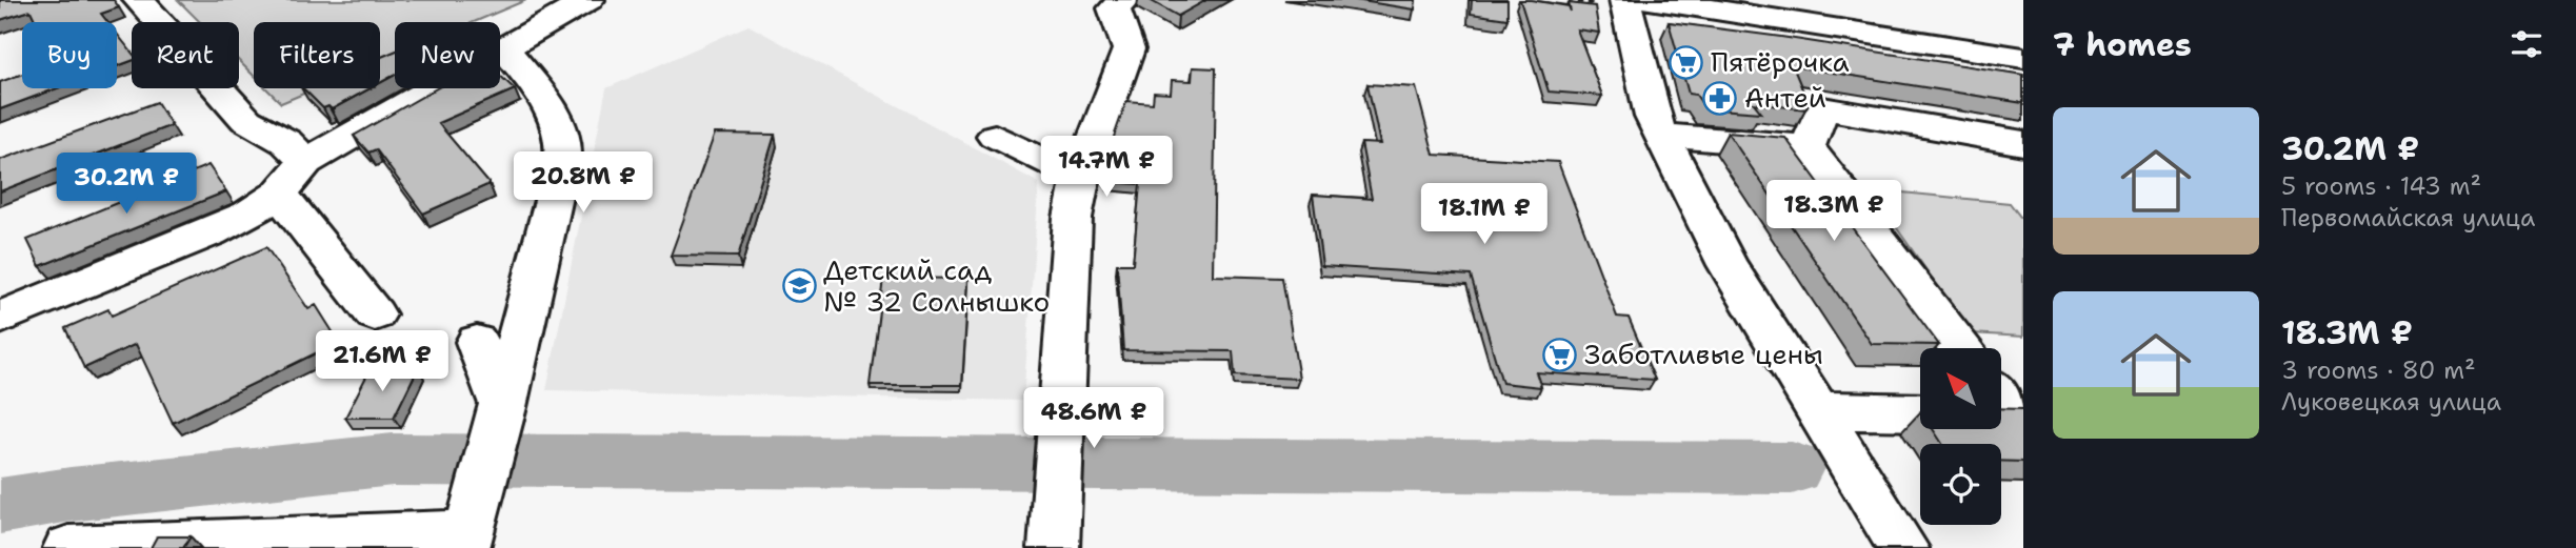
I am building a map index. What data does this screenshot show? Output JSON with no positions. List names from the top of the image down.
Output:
{
  "places": {
    "supermarket": ["Пятёрочка", "Заботливые цены"],
    "pharmacy": ["Антей"],
    "school or university": ["Детский сад № 32 Солнышко"]
  },
  "north": "top left",
  "page": {
    "heading": "7 homes",
    "chip": [
      "Buy",
      "Rent",
      "Filters",
      "New"
    ],
    "list": [
      {
        "name": "30.2M ₽",
        "note": "5 rooms · 143 m² · Первомайская улица"
      },
      {
        "name": "18.3M ₽",
        "note": "3 rooms · 80 m² · Луковецкая улица"
      }
    ],
    "price": [
      "14.7M ₽",
      "20.8M ₽",
      "30.2M ₽",
      "18.3M ₽",
      "18.1M ₽",
      "21.6M ₽",
      "48.6M ₽"
    ]
  }
}
